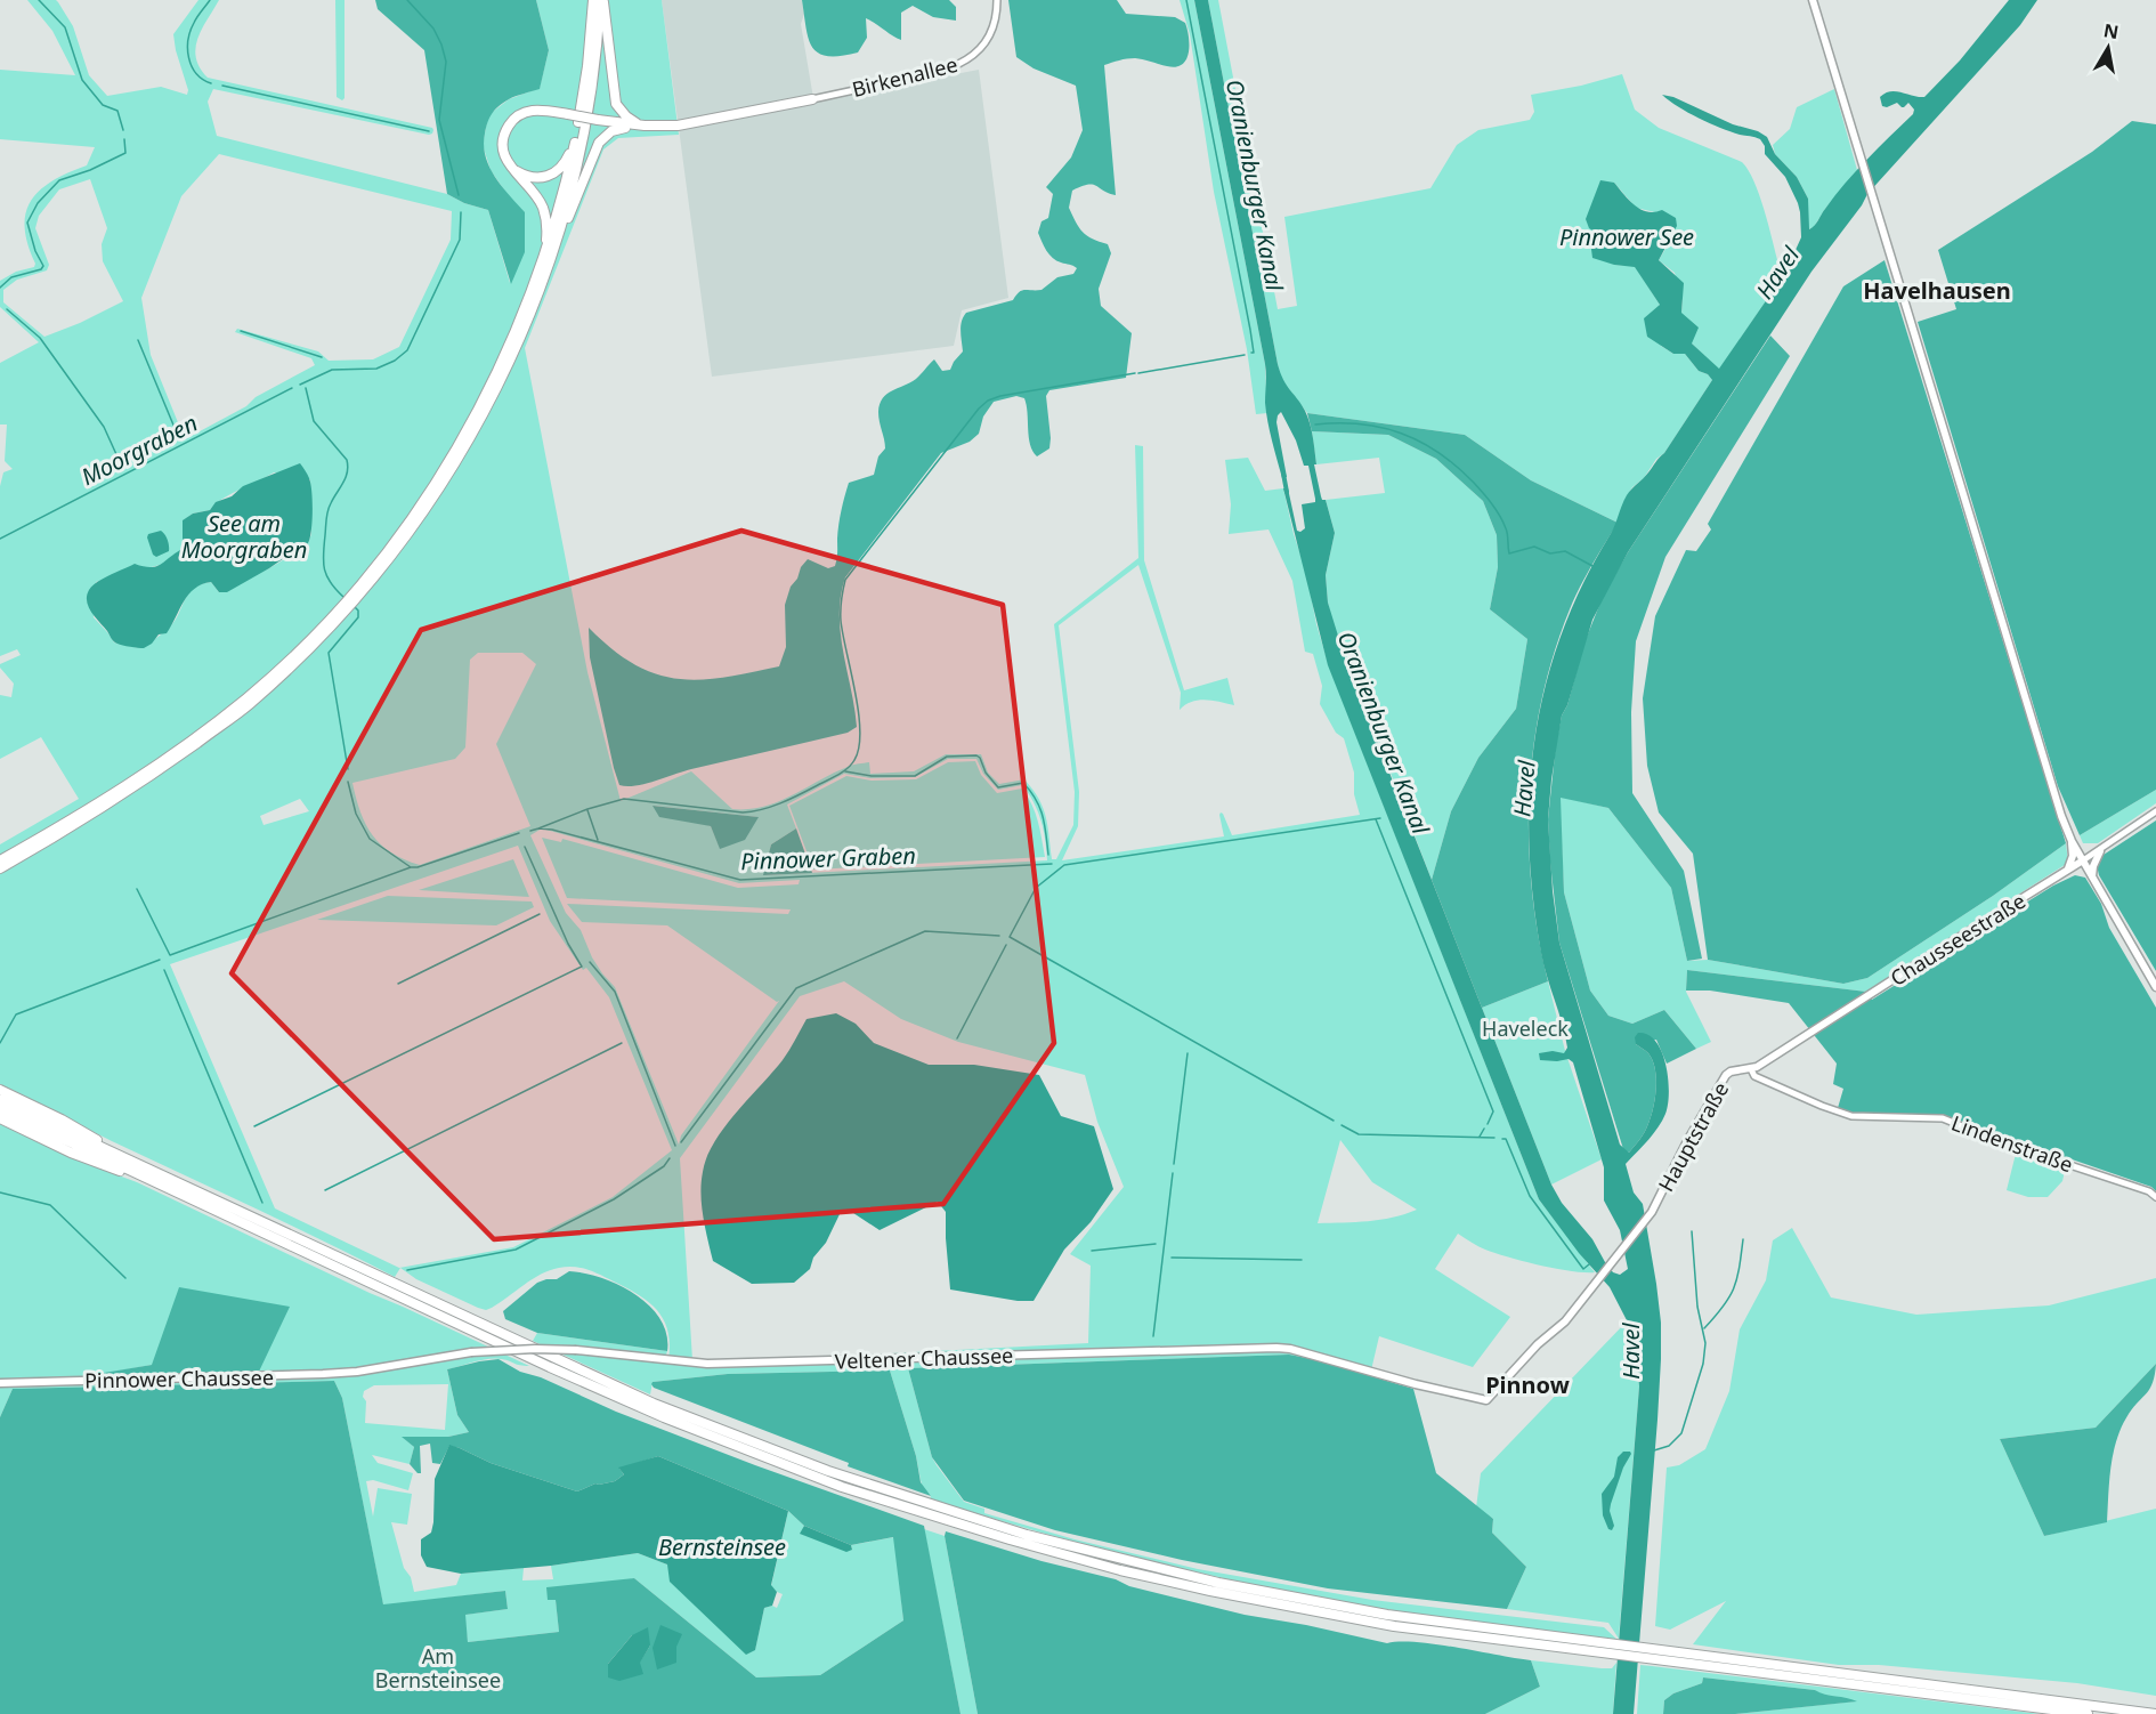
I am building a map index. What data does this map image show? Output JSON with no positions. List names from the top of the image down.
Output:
{
  "streets": {
    "main road": [
      "Chausseestraße",
      "Hauptstraße",
      "Veltener Chaussee",
      "Pinnower Chaussee"
    ],
    "street": ["Birkenallee", "Lindenstraße"]
  },
  "crossings": [
    ["Chausseestraße", "Hauptstraße"],
    ["Hauptstraße", "Lindenstraße"],
    ["Hauptstraße", "Veltener Chaussee"],
    ["Veltener Chaussee", "Pinnower Chaussee"]
  ],
  "districts": ["Havelhausen", "Pinnow"],
  "water": [
    "Oranienburger Kanal",
    "Pinnower See",
    "Havel",
    "Moorgraben",
    "See am Moorgraben",
    "Pinnower Graben",
    "Bernsteinsee"
  ],
  "parks": ["Haveleck", "Am Bernsteinsee"],
  "north": "top"
}
